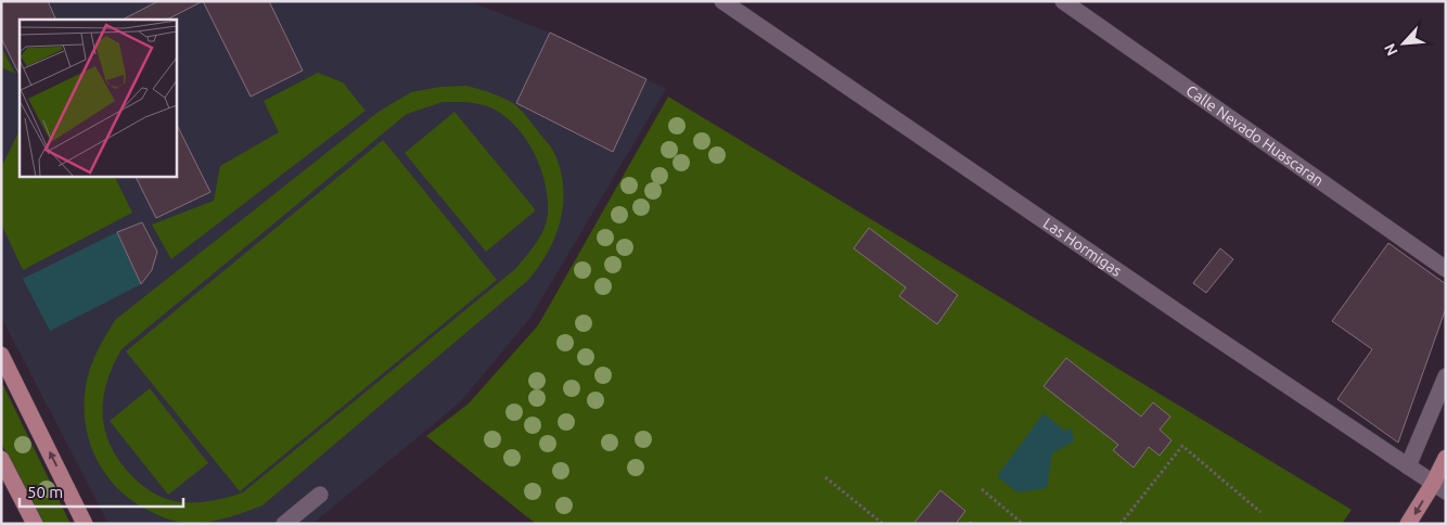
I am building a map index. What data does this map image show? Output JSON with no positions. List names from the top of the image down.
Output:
{
  "streets": {
    "street": ["Calle Nevado Huascaran", "Las Hormigas"]
  },
  "scale_bar": "50 m",
  "north": "bottom left"
}
